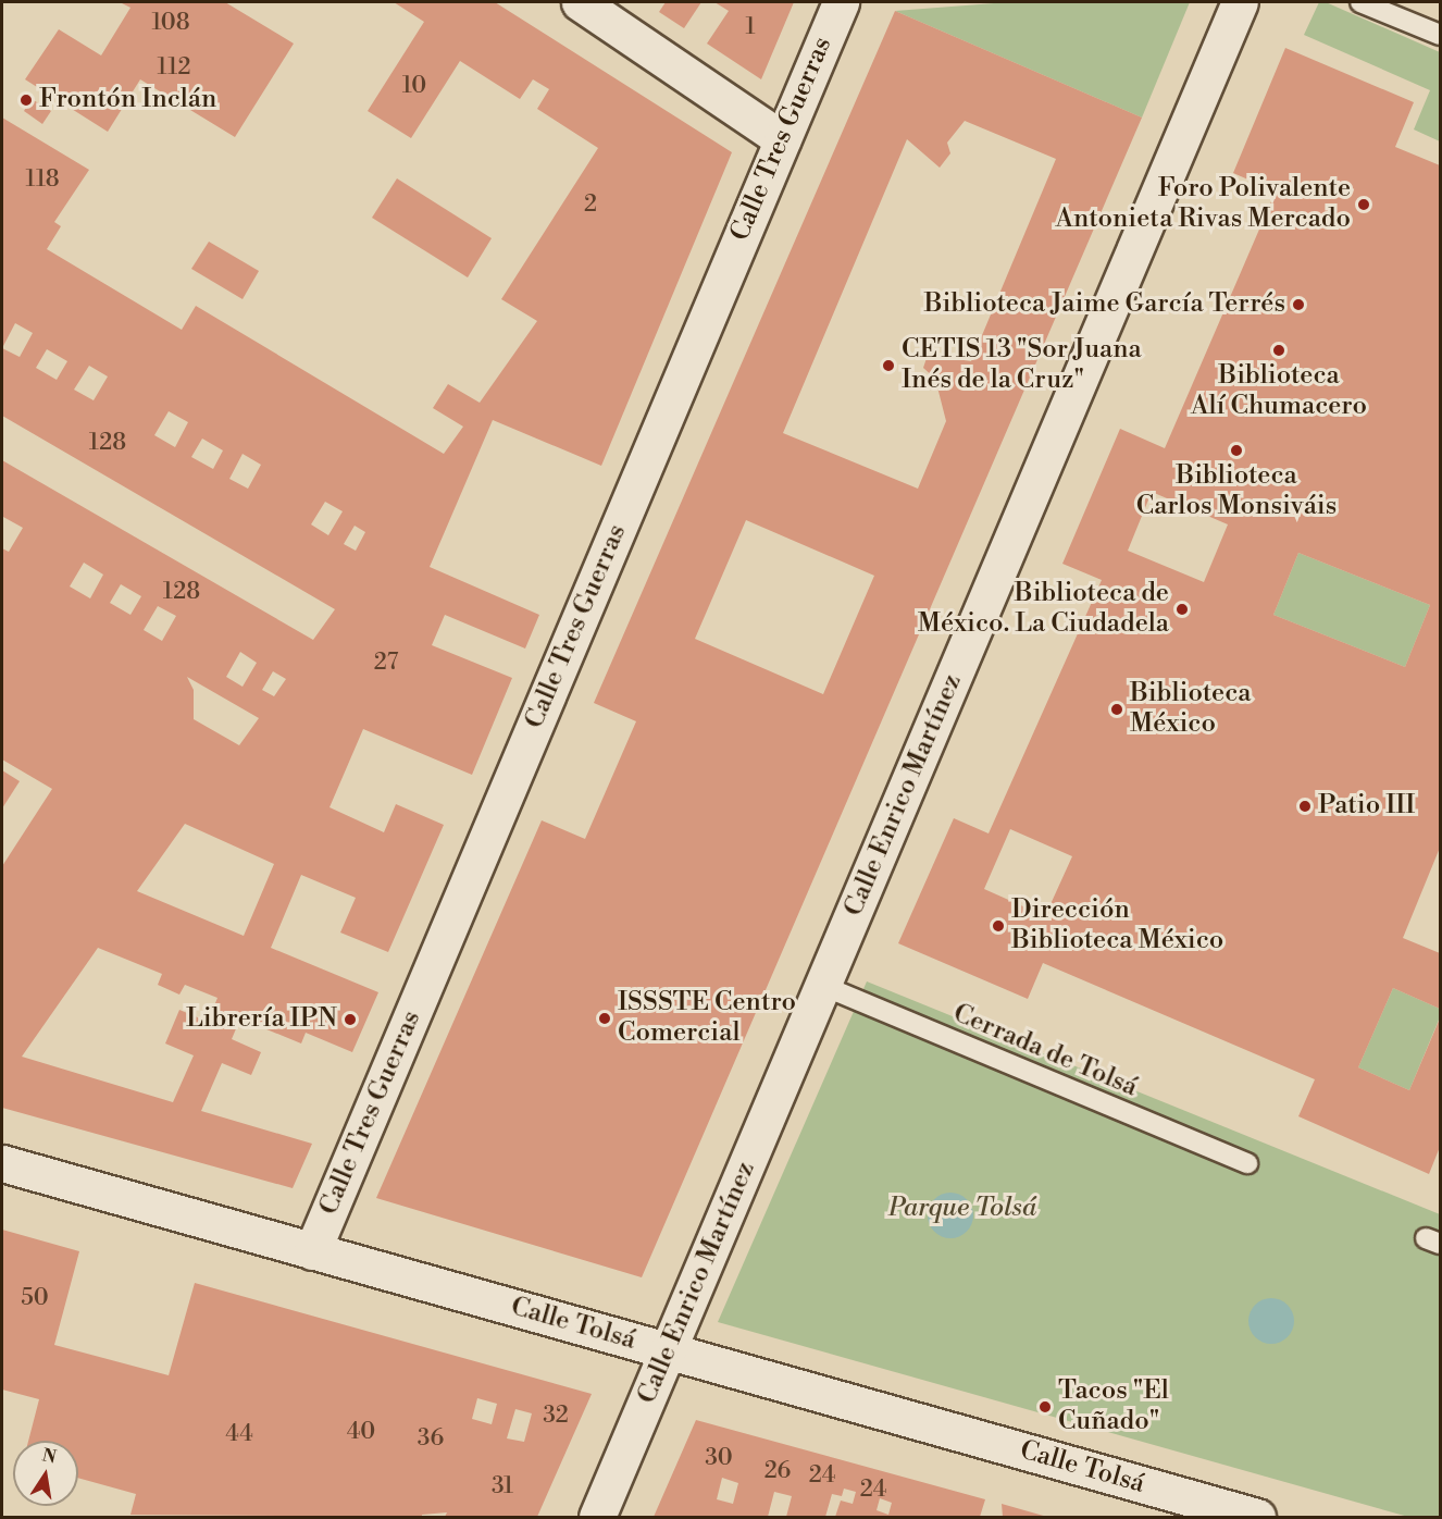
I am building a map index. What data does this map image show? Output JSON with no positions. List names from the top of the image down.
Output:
{
  "streets": {
    "street": ["Calle Tres Guerras", "Calle Enrico Martínez", "Calle Tolsá"],
    "lane": ["Cerrada de Tolsá"]
  },
  "crossings": [
    ["Calle Tres Guerras", "Calle Tolsá"],
    ["Calle Enrico Martínez", "Cerrada de Tolsá"],
    ["Calle Enrico Martínez", "Calle Tolsá"]
  ],
  "parks": ["Parque Tolsá"],
  "places": [
    "Frontón Inclán",
    "Foro Polivalente Antonieta Rivas Mercado",
    "Biblioteca Jaime García Terrés",
    "Biblioteca Alí Chumacero",
    "CETIS 13 \"Sor Juana Inés de la Cruz\"",
    "Biblioteca Carlos Monsiváis",
    "Biblioteca de México. La Ciudadela",
    "Biblioteca México",
    "Patio III",
    "Dirección Biblioteca México",
    "ISSSTE Centro Comercial",
    "Librería IPN",
    "Tacos \"El Cuñado\""
  ],
  "house_numbers": [
    "108",
    "1",
    "112",
    "10",
    "118",
    "2",
    "128",
    "128",
    "27",
    "50",
    "32",
    "40",
    "44",
    "36",
    "30",
    "26",
    "24",
    "31",
    "24"
  ],
  "north": "top"
}
